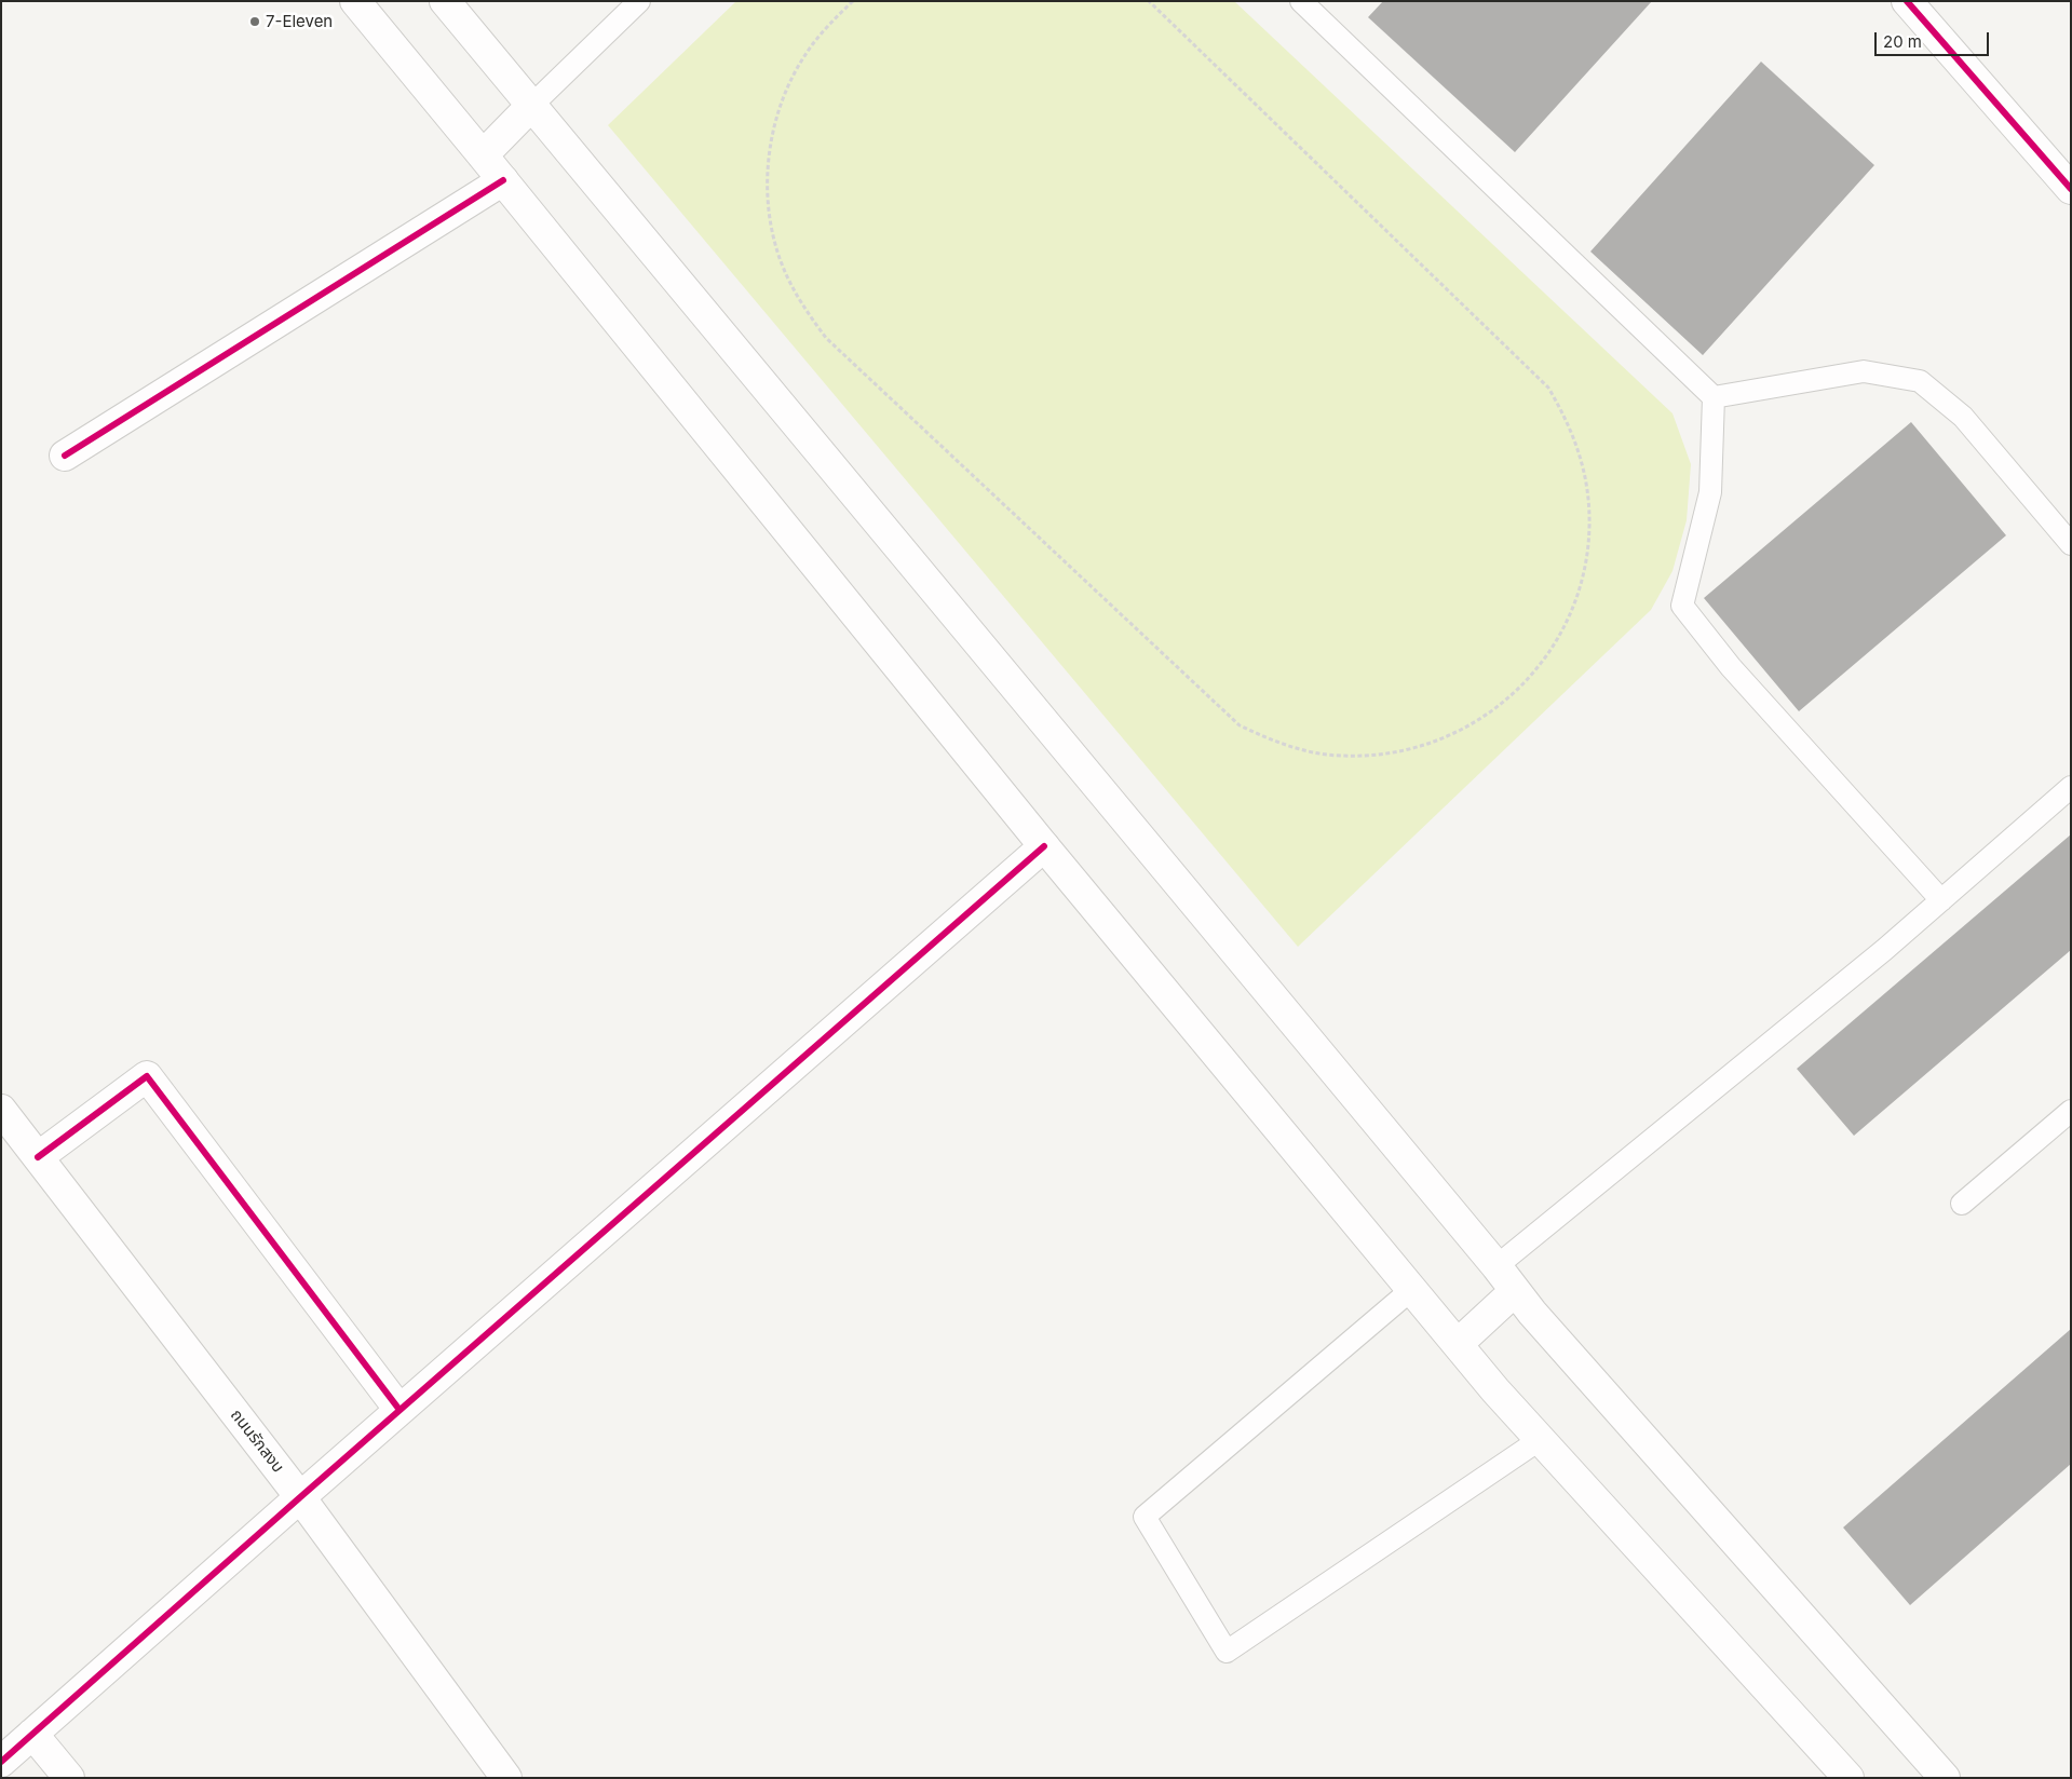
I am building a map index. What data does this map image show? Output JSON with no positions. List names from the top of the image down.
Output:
{
  "streets": {
    "main road": ["ถนนรักสงบ"]
  },
  "places": ["7-Eleven"],
  "scale_bar": "20 m"
}
